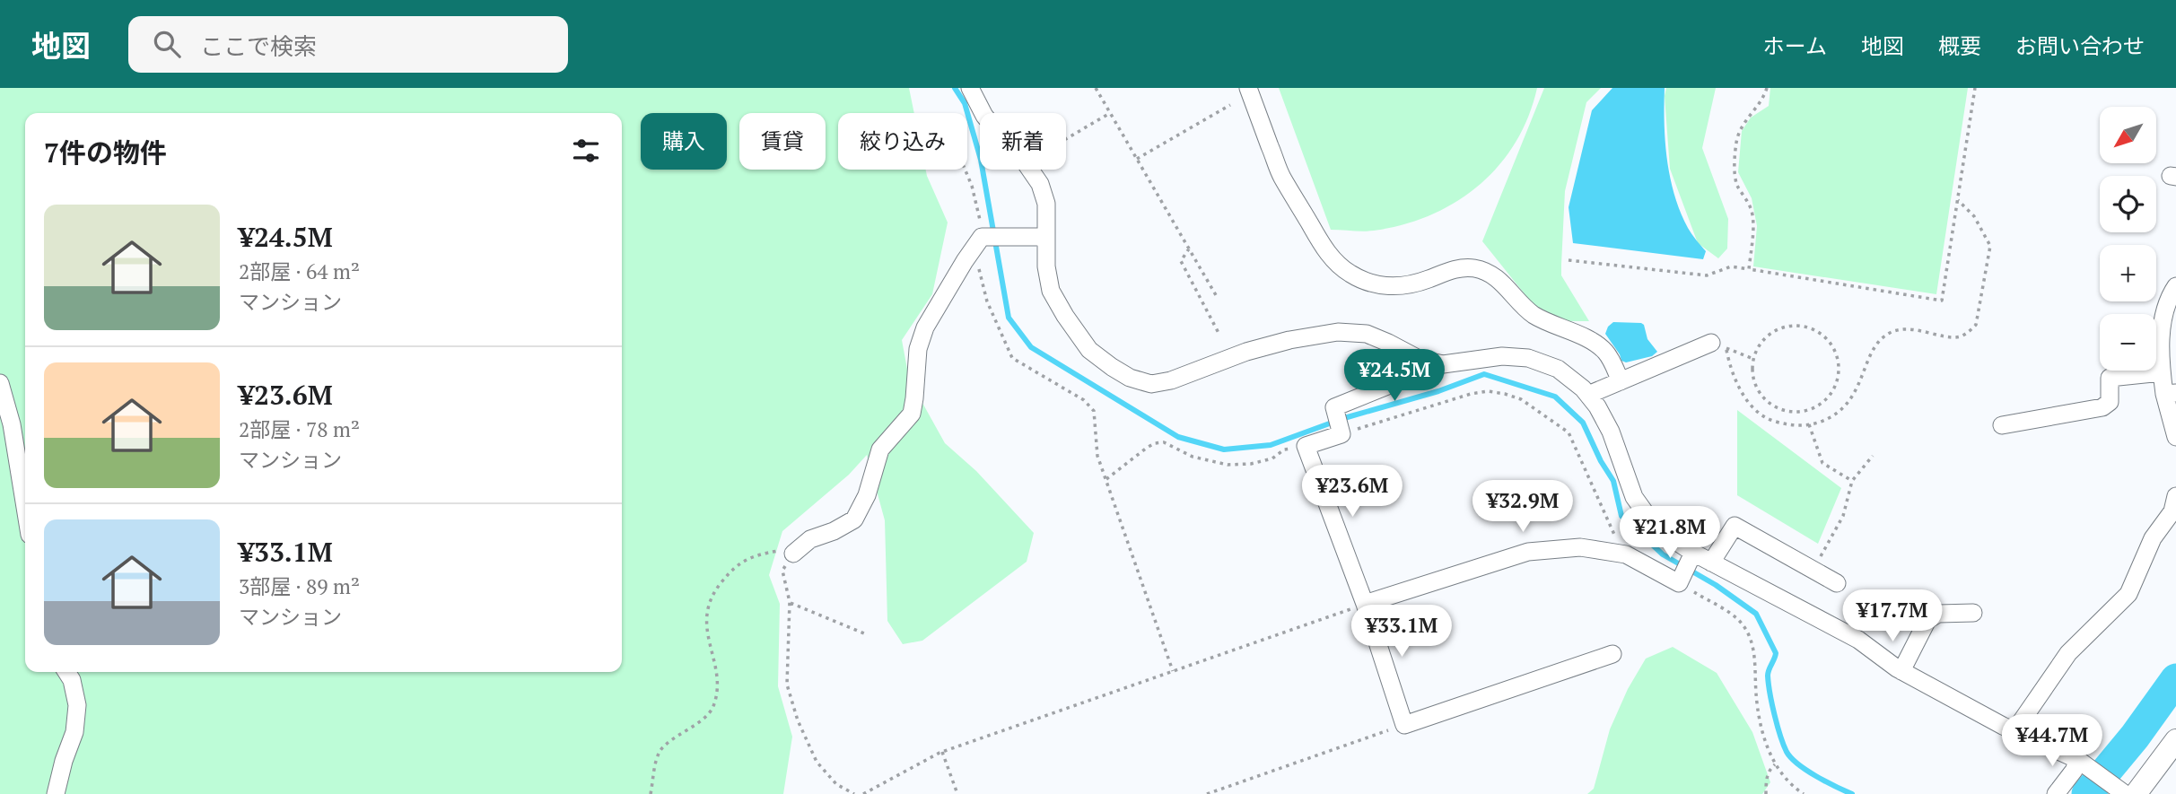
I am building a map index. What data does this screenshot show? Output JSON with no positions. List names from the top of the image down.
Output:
{
  "north": "bottom left",
  "page": {
    "header": "地図",
    "search": "ここで検索",
    "nav": [
      "ホーム",
      "地図",
      "概要",
      "お問い合わせ"
    ],
    "map_buttons": ["+", "−"],
    "chip": [
      "購入",
      "賃貸",
      "絞り込み",
      "新着"
    ],
    "heading": "7件の物件",
    "list": [
      {
        "name": "¥24.5M",
        "note": "2部屋 · 64 m² · マンション"
      },
      {
        "name": "¥23.6M",
        "note": "2部屋 · 78 m² · マンション"
      },
      {
        "name": "¥33.1M",
        "note": "3部屋 · 89 m² · マンション"
      }
    ],
    "price": [
      "¥24.5M",
      "¥23.6M",
      "¥32.9M",
      "¥21.8M",
      "¥17.7M",
      "¥33.1M",
      "¥44.7M"
    ]
  }
}
